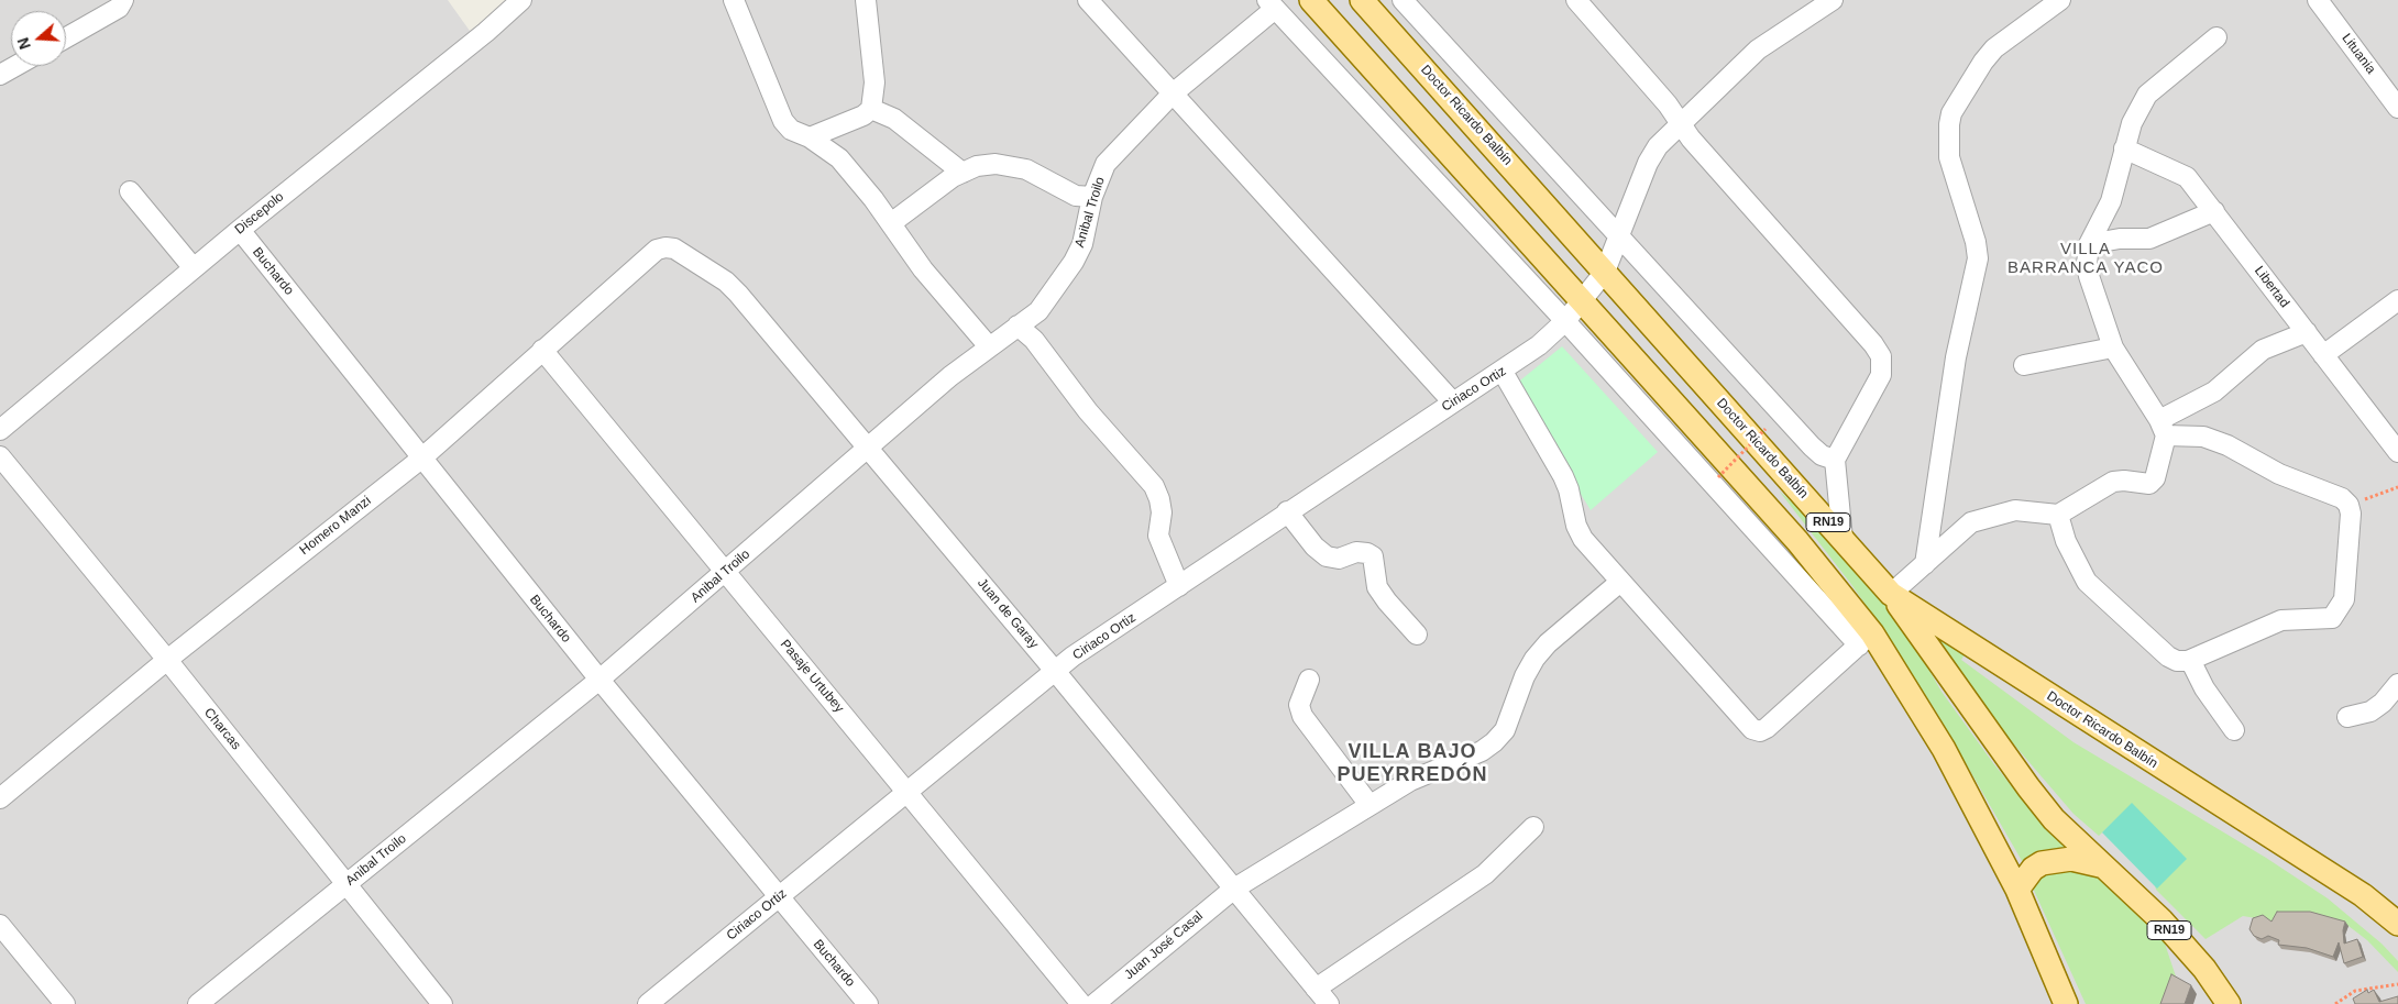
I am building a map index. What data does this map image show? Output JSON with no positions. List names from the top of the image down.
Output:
{
  "streets": {
    "main road": ["Doctor Ricardo Balbín", "RN19"],
    "street": [
      "Lituania",
      "Anibal Troilo",
      "Discepolo",
      "Buchardo",
      "Libertad",
      "Ciriaco Ortiz",
      "Homero Manzi",
      "Juan de Garay",
      "Pasaje Urtubey",
      "Charcas",
      "Juan José Casal"
    ]
  },
  "crossings": [
    ["Doctor Ricardo Balbín", "Ciriaco Ortiz"],
    ["Doctor Ricardo Balbín", "RN19"],
    ["Anibal Troilo", "Buchardo"],
    ["Anibal Troilo", "Juan de Garay"],
    ["Anibal Troilo", "Pasaje Urtubey"],
    ["Anibal Troilo", "Charcas"],
    ["Discepolo", "Buchardo"],
    ["Buchardo", "Ciriaco Ortiz"],
    ["Buchardo", "Homero Manzi"],
    ["Ciriaco Ortiz", "RN19"],
    ["Ciriaco Ortiz", "Juan de Garay"],
    ["Ciriaco Ortiz", "Pasaje Urtubey"],
    ["Homero Manzi", "Juan de Garay"],
    ["Homero Manzi", "Pasaje Urtubey"],
    ["Homero Manzi", "Charcas"],
    ["Juan de Garay", "Juan José Casal"]
  ],
  "districts": ["VILLA BARRANCA YACO", "VILLA BAJO PUEYRREDÓN"],
  "north": "left"
}
